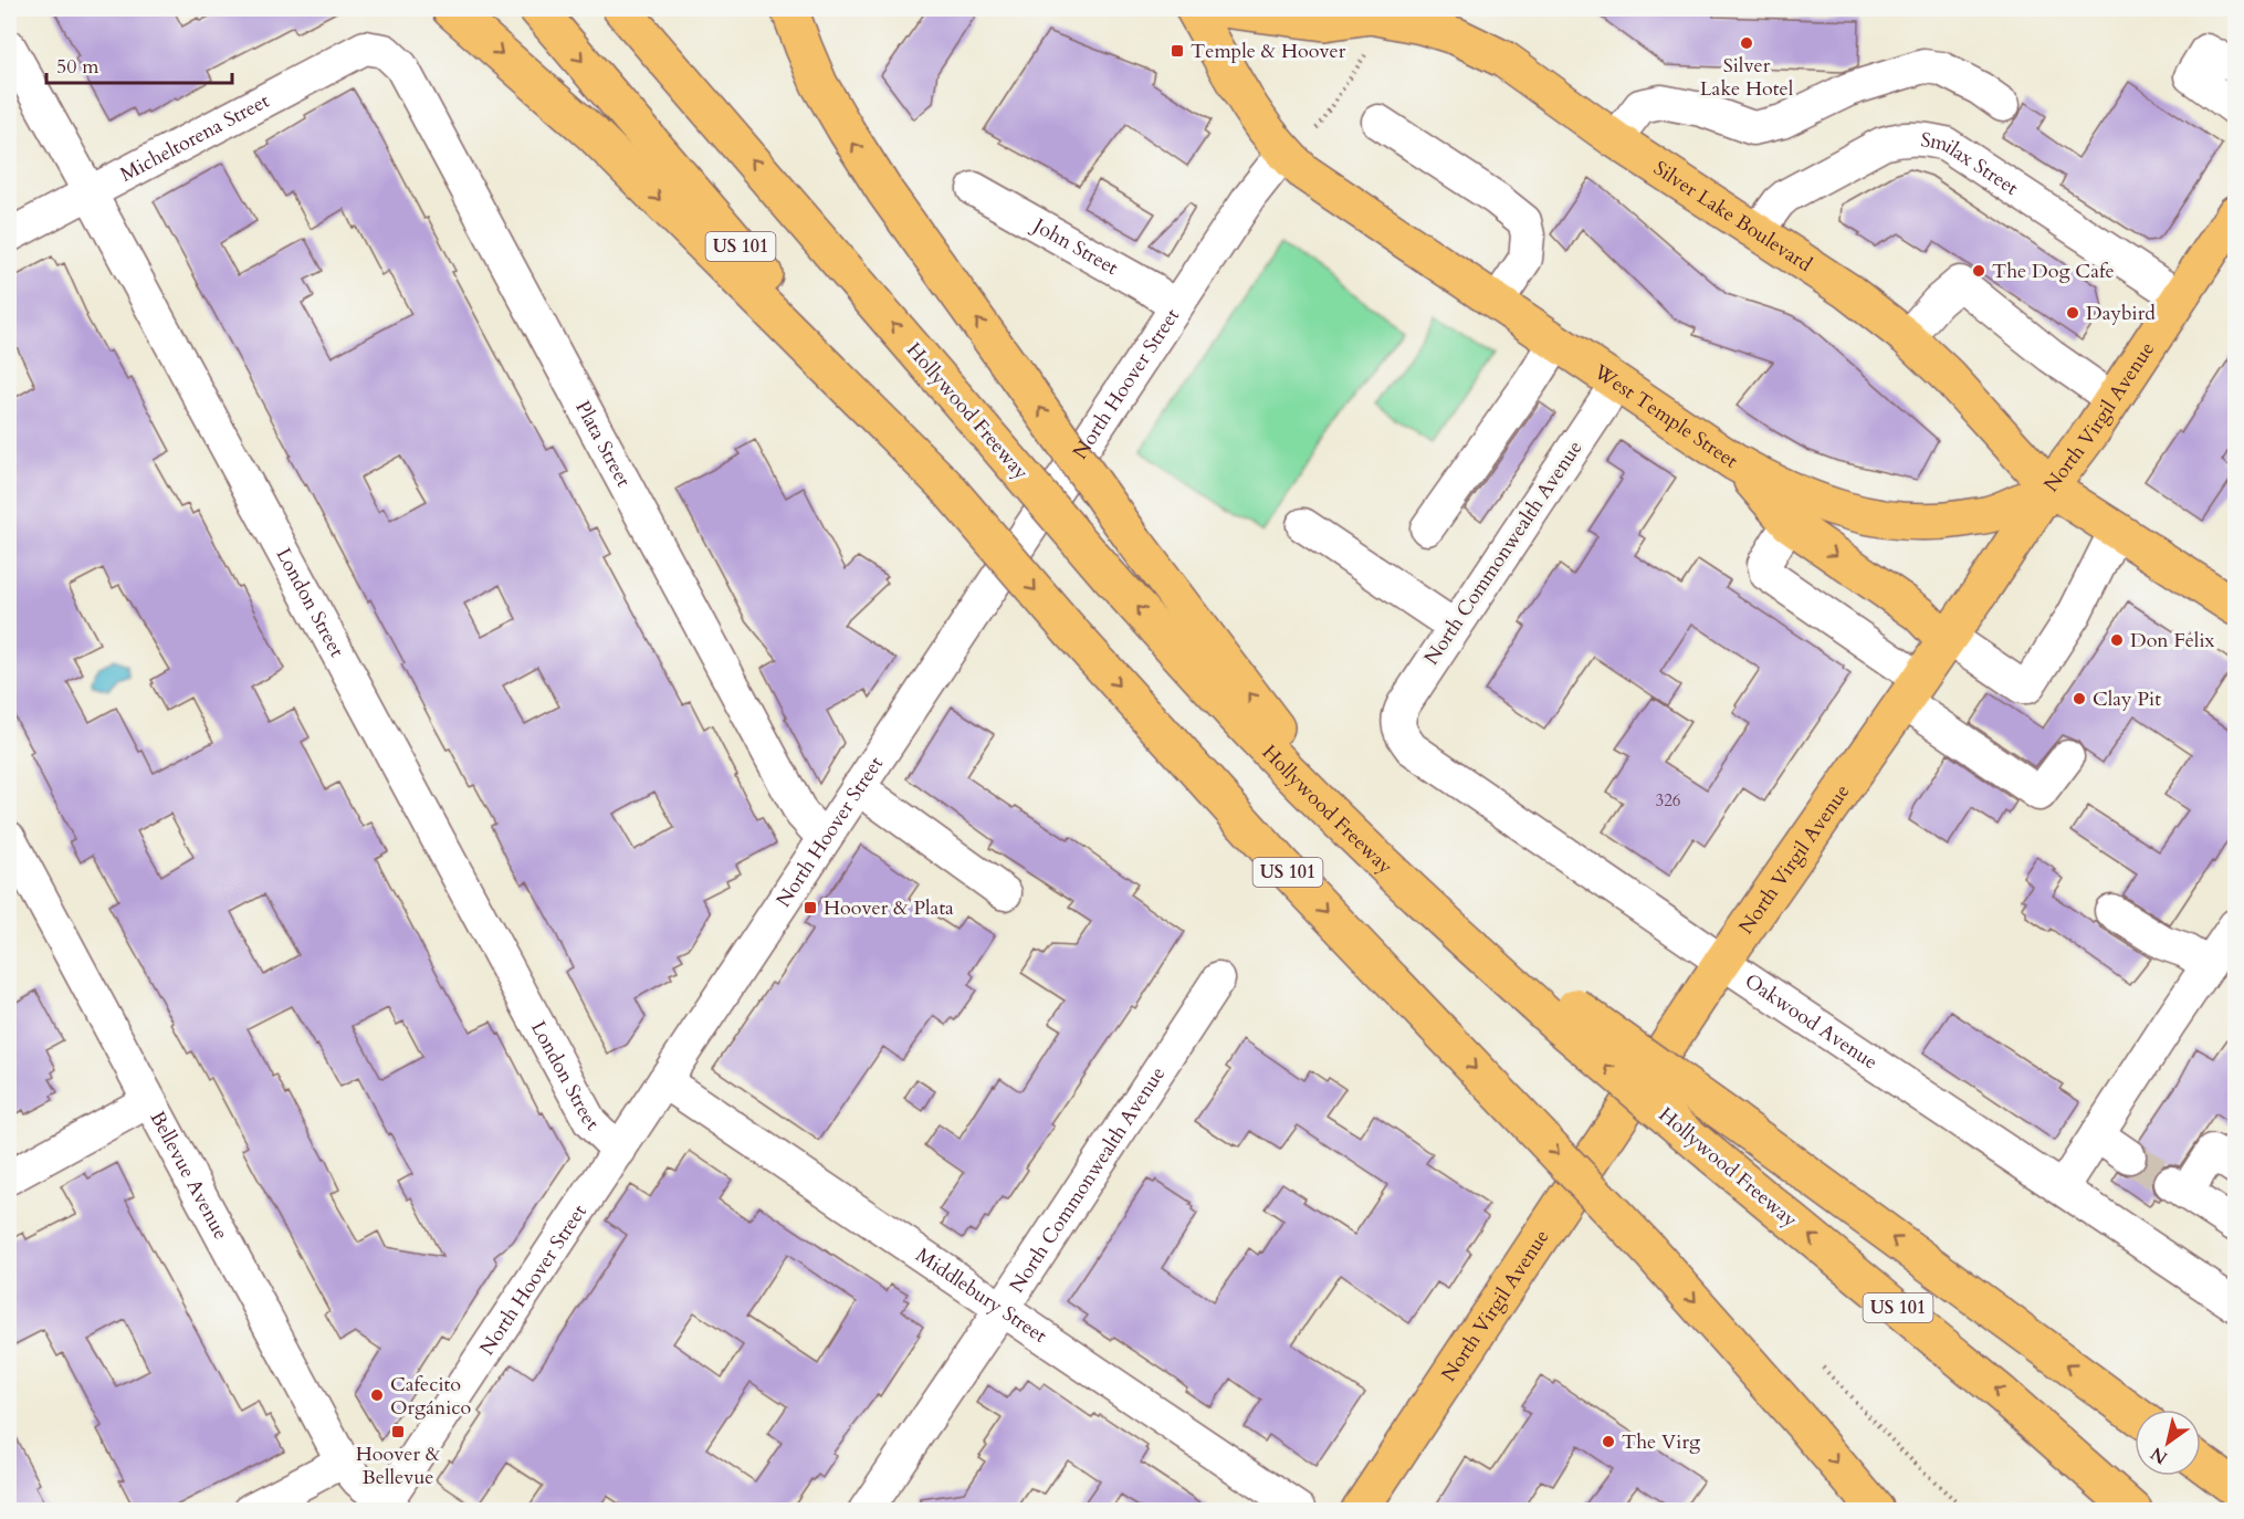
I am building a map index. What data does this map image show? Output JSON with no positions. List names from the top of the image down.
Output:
{
  "streets": {
    "main road": [
      "Silver Lake Boulevard",
      "US 101",
      "Hollywood Freeway",
      "West Temple Street",
      "North Virgil Avenue"
    ],
    "street": [
      "Micheltorena Street",
      "Smilax Street",
      "John Street",
      "North Hoover Street",
      "Plata Street",
      "North Commonwealth Avenue",
      "London Street",
      "Oakwood Avenue",
      "Bellevue Avenue",
      "Middlebury Street"
    ]
  },
  "crossings": [
    ["Micheltorena Street", "Plata Street"],
    ["Micheltorena Street", "London Street"],
    ["Smilax Street", "Silver Lake Boulevard"],
    ["Smilax Street", "North Virgil Avenue"],
    ["Silver Lake Boulevard", "West Temple Street"],
    ["Silver Lake Boulevard", "North Virgil Avenue"],
    ["John Street", "North Hoover Street"],
    ["North Hoover Street", "West Temple Street"],
    ["North Hoover Street", "Plata Street"],
    ["North Hoover Street", "London Street"],
    ["North Hoover Street", "Bellevue Avenue"],
    ["North Hoover Street", "Middlebury Street"],
    ["West Temple Street", "North Virgil Avenue"],
    ["West Temple Street", "North Commonwealth Avenue"],
    ["North Virgil Avenue", "Oakwood Avenue"],
    ["North Commonwealth Avenue", "Oakwood Avenue"],
    ["North Commonwealth Avenue", "Middlebury Street"]
  ],
  "places": {
    "other": [
      "Silver Lake Hotel",
      "The Dog Cafe",
      "Daybird",
      "Don Felix",
      "Clay Pit",
      "Cafecito Orgánico",
      "The Virg"
    ],
    "transit": ["Temple & Hoover", "Hoover & Plata", "Hoover & Bellevue"]
  },
  "house_numbers": ["326"],
  "scale_bar": "50 m",
  "north": "bottom left"
}
